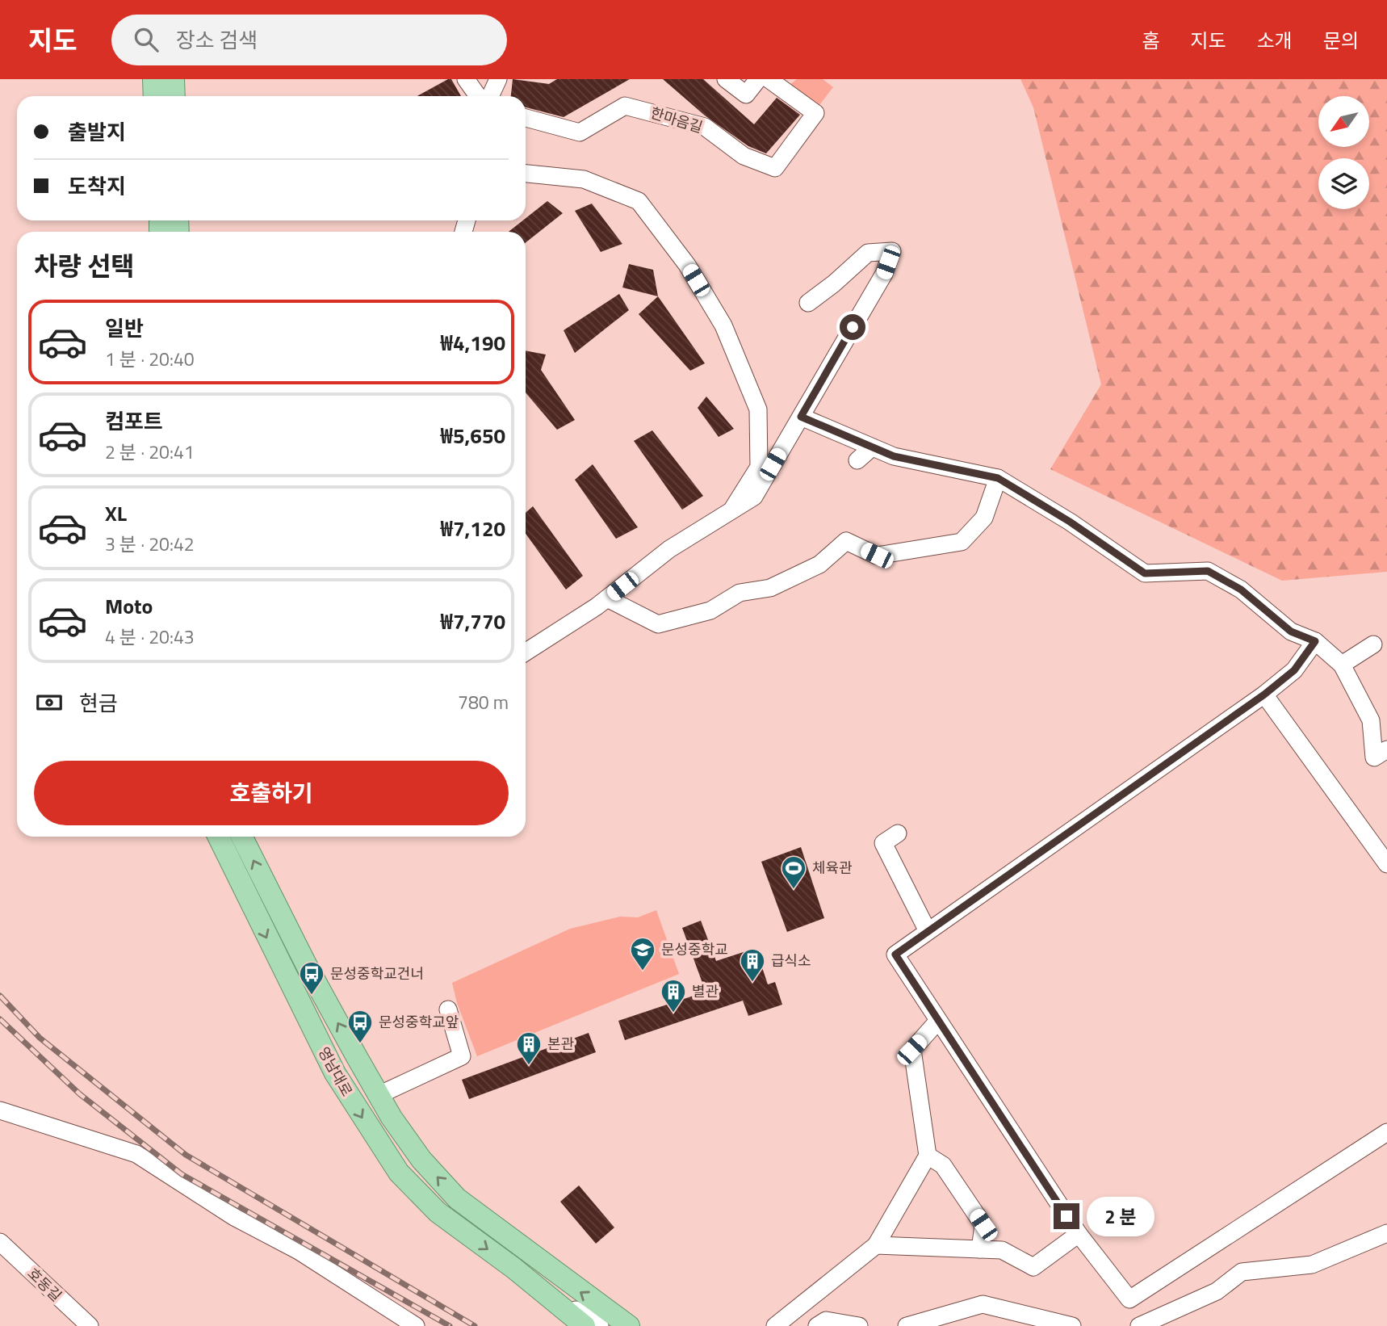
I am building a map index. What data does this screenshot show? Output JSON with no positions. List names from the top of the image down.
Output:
{
  "streets": {
    "main road": ["영남대로"],
    "street": ["한마음길", "호동길"]
  },
  "places": {
    "sports": ["체육관"],
    "school or university": ["문성중학교"],
    "building": ["급식소", "별관", "본관"],
    "bus stop": ["문성중학교건너", "문성중학교앞"]
  },
  "north": "bottom left",
  "page": {
    "header": "지도",
    "search": "장소 검색",
    "nav": [
      "홈",
      "지도",
      "소개",
      "문의"
    ],
    "banner": ["출발지", "도착지"],
    "heading": "차량 선택",
    "list": [
      {
        "name": "일반",
        "note": "1 분 · 20:40",
        "value": "₩4,190"
      },
      {
        "name": "컴포트",
        "note": "2 분 · 20:41",
        "value": "₩5,650"
      },
      {
        "name": "XL",
        "note": "3 분 · 20:42",
        "value": "₩7,120"
      },
      {
        "name": "Moto",
        "note": "4 분 · 20:43",
        "value": "₩7,770"
      }
    ],
    "pay": ["현금", "780 m"],
    "buttons": "호출하기",
    "bubble": "2 분"
  }
}
